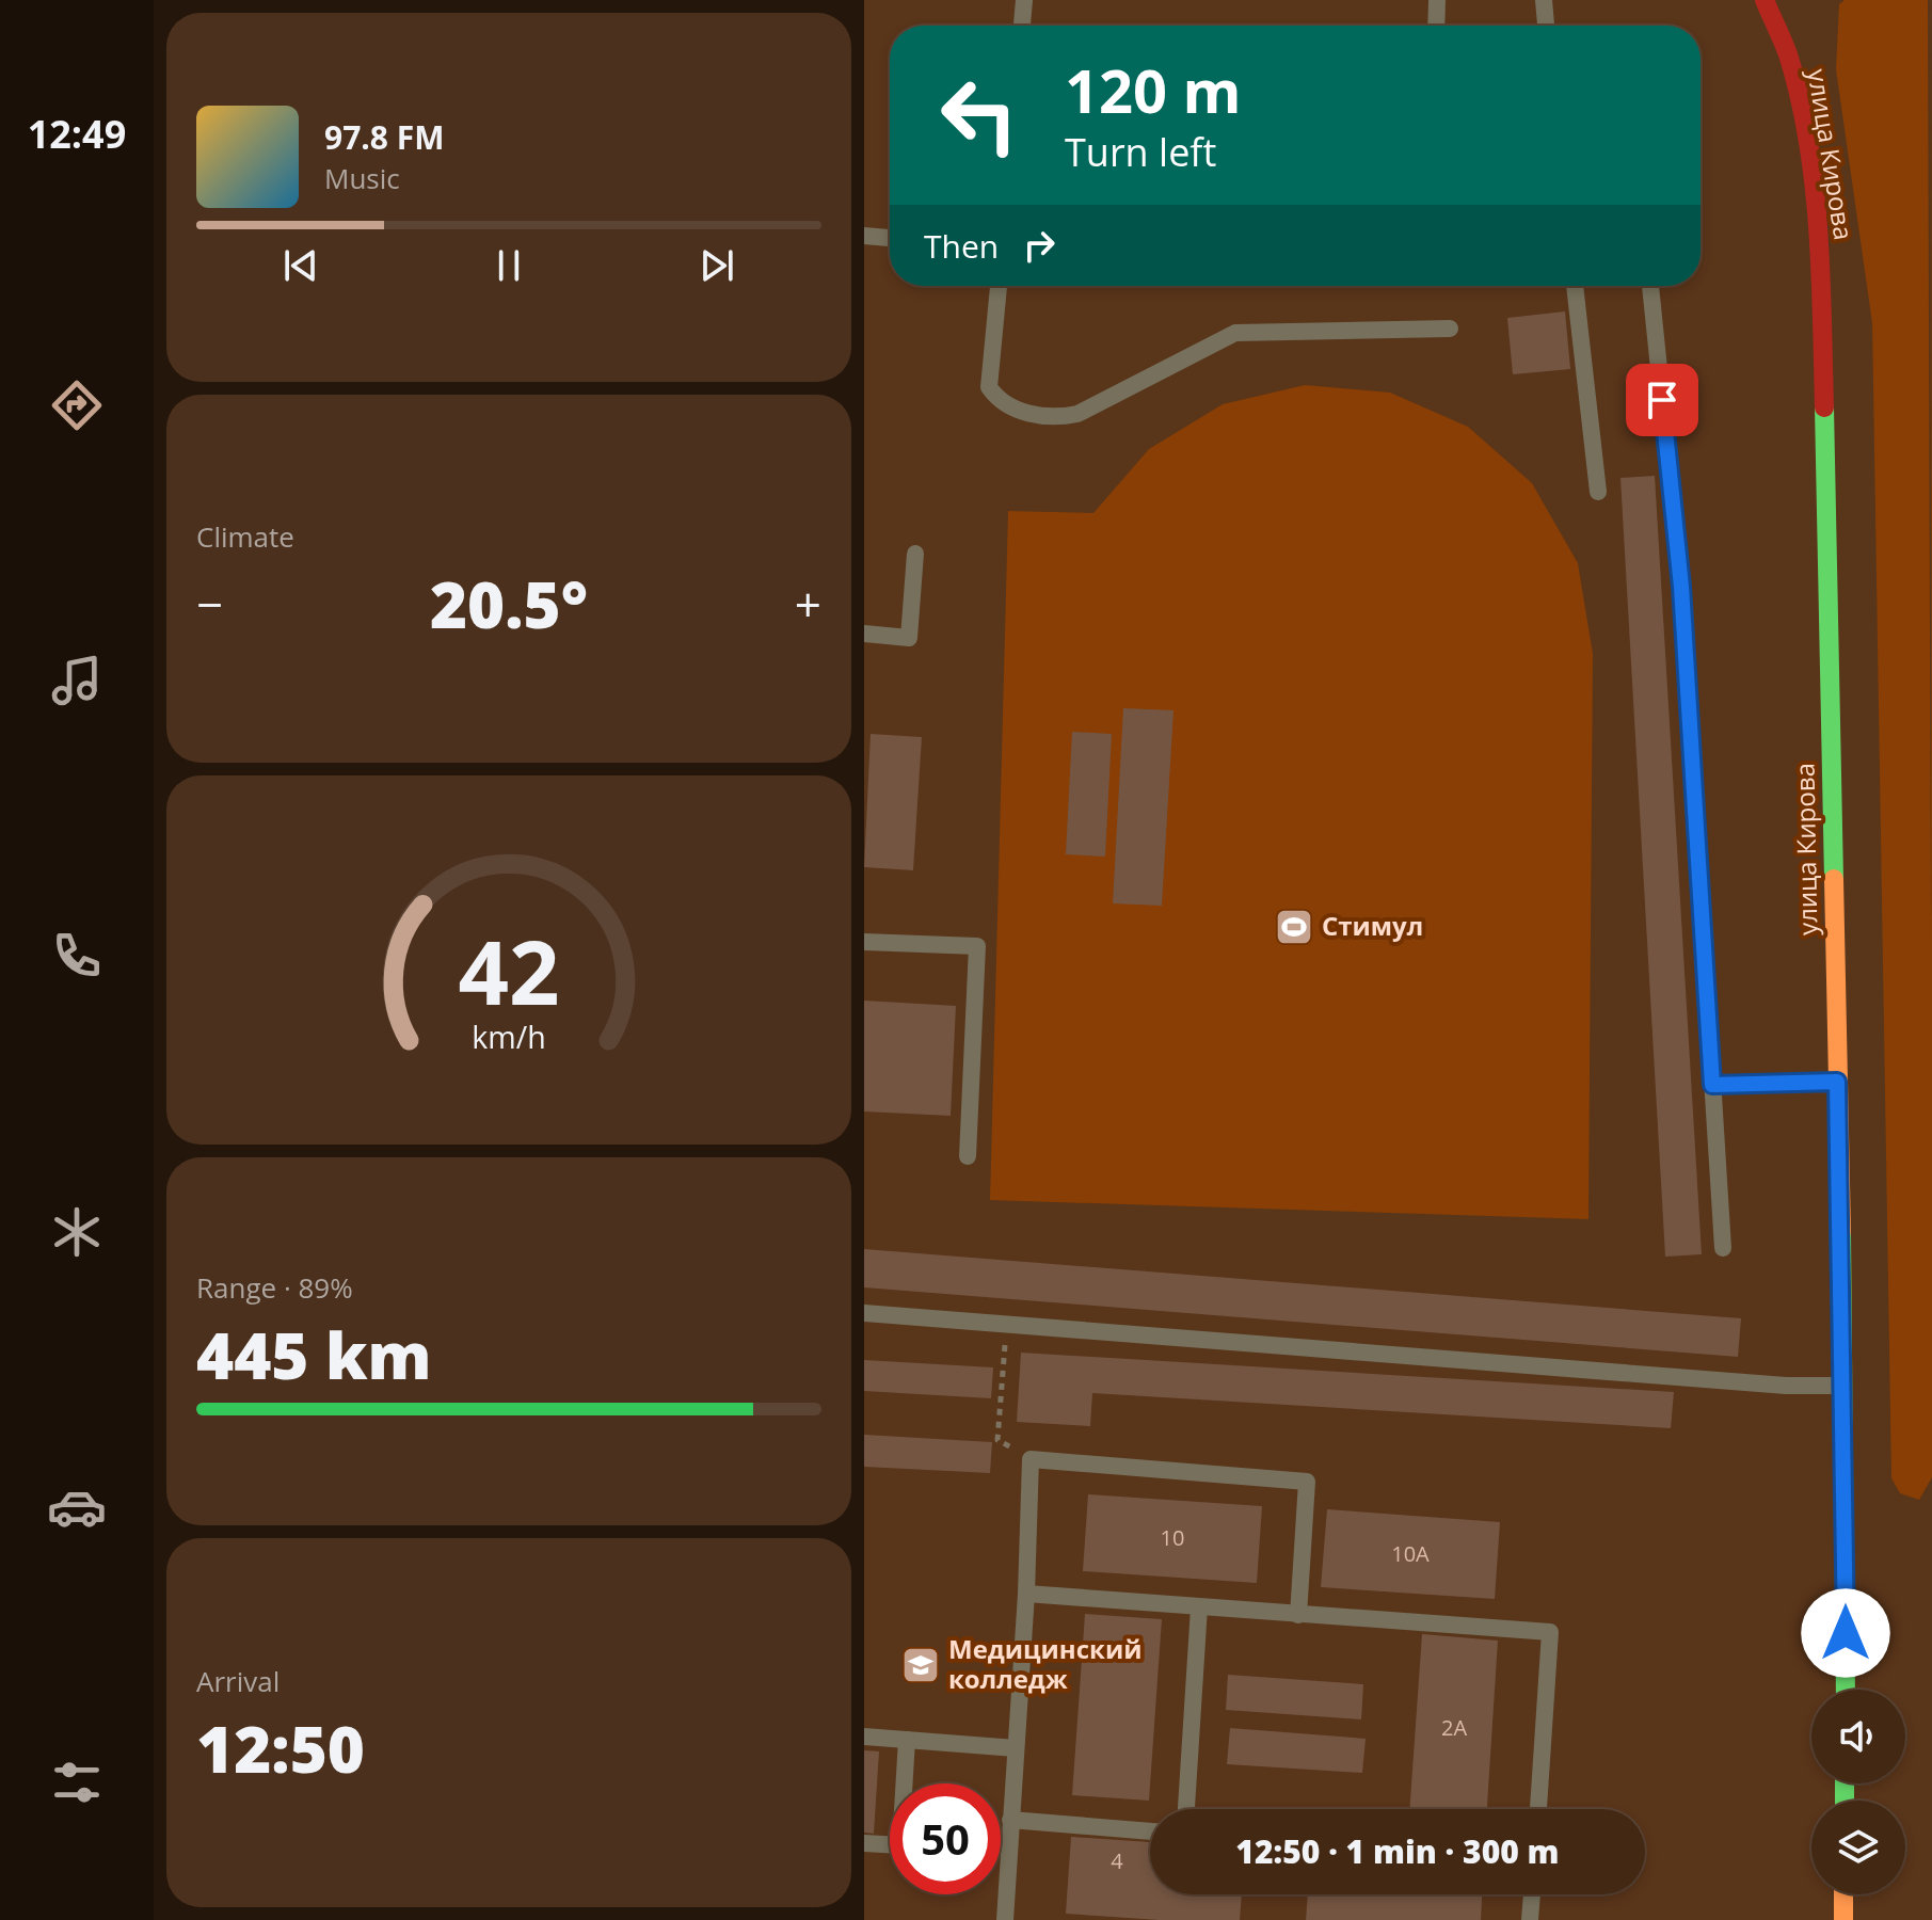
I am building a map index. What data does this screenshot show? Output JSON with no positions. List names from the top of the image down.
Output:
{
  "streets": {
    "main road": ["улица Кирова"]
  },
  "places": {
    "sports": ["Стимул"],
    "school or university": ["Медицинский колледж"]
  },
  "house_numbers": [
    "10",
    "10А",
    "2А",
    "4"
  ],
  "page": {
    "tabs": "12:49",
    "turn": ["120 m", "Turn left"],
    "song": ["97.8 FM", "Music"],
    "then": "Then",
    "tile": [
      "Climate",
      ["Range · 89%", "445 km"],
      ["Arrival", "12:50"]
    ],
    "heat": ["−", "20.5°", "+"],
    "limit": "50",
    "trip": "12:50 · 1 min · 300 m",
    "gauge": ["42", "km/h"]
  }
}
